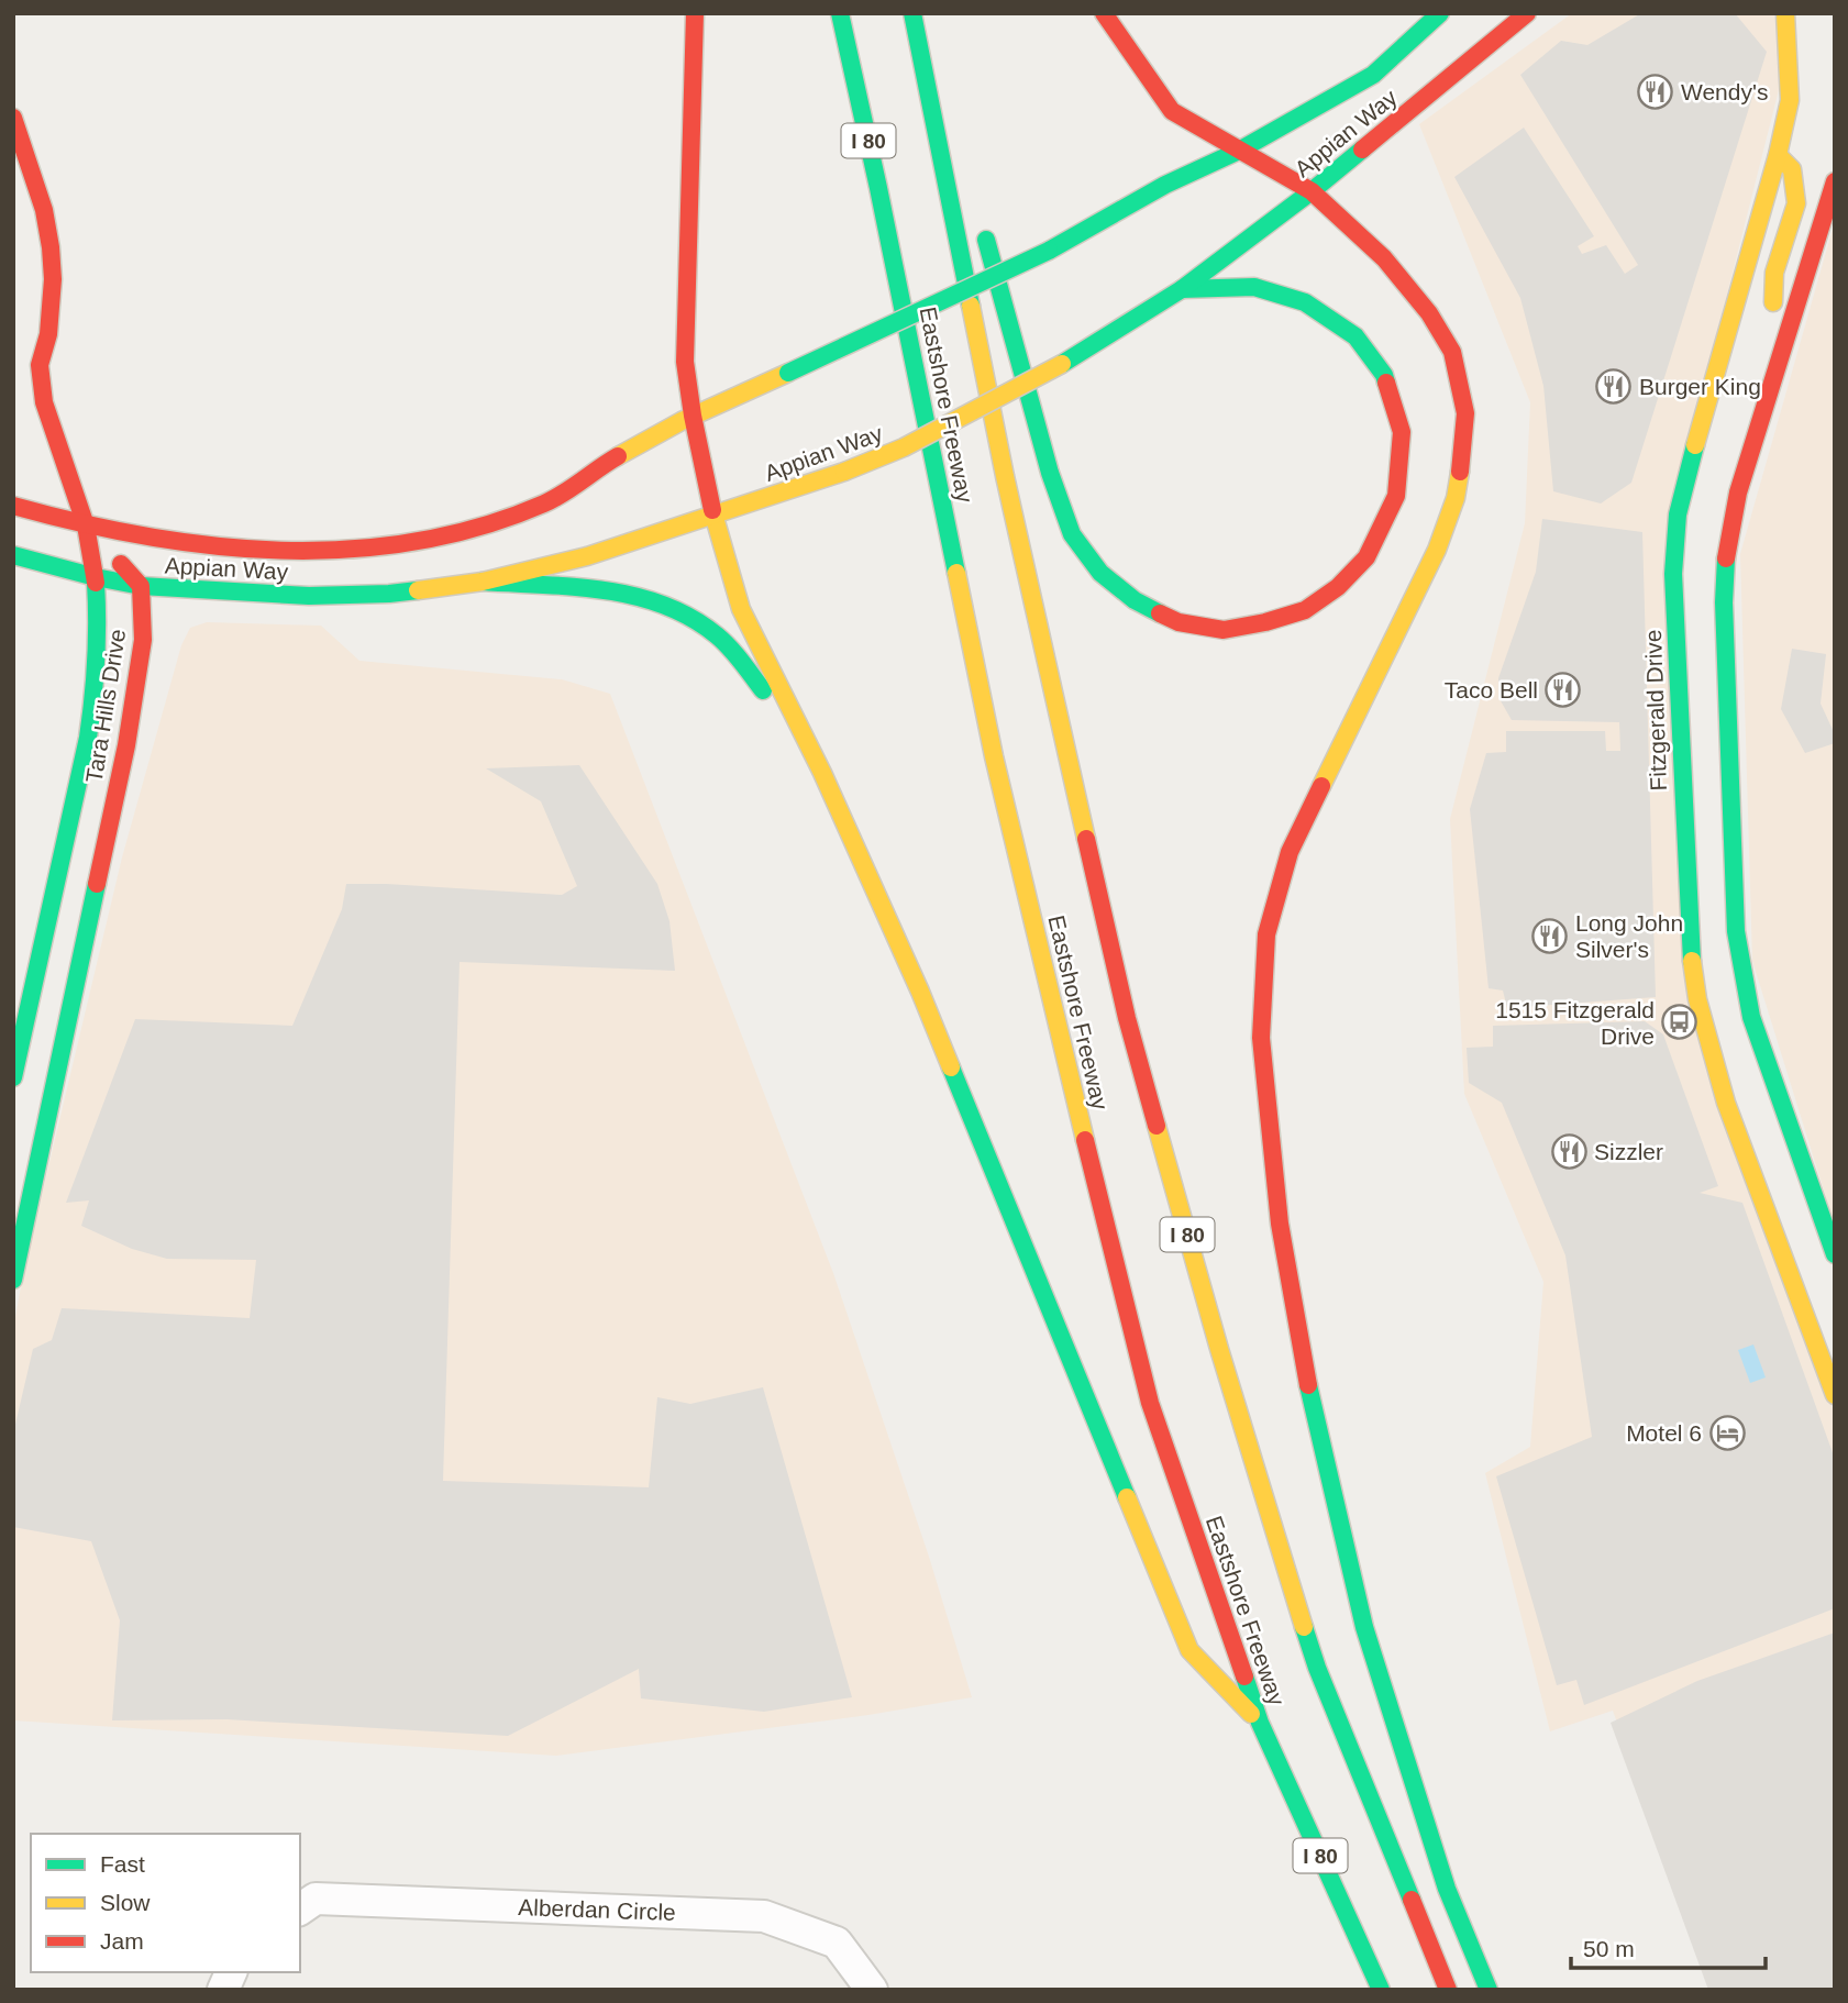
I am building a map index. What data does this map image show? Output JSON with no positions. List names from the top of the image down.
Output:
{
  "streets": {
    "main road": [
      "Appian Way",
      "I 80",
      "Eastshore Freeway",
      "Tara Hills Drive",
      "Fitzgerald Drive"
    ],
    "street": ["Alberdan Circle"]
  },
  "crossings": [
    ["Appian Way", "Tara Hills Drive"]
  ],
  "places": {
    "restaurant": [
      "Wendy's",
      "Burger King",
      "Taco Bell",
      "Long John Silver's",
      "Sizzler"
    ],
    "bus stop": ["1515 Fitzgerald Drive"],
    "hotel": ["Motel 6"]
  },
  "legend": ["Fast", "Slow", "Jam"],
  "scale_bar": "50 m"
}
